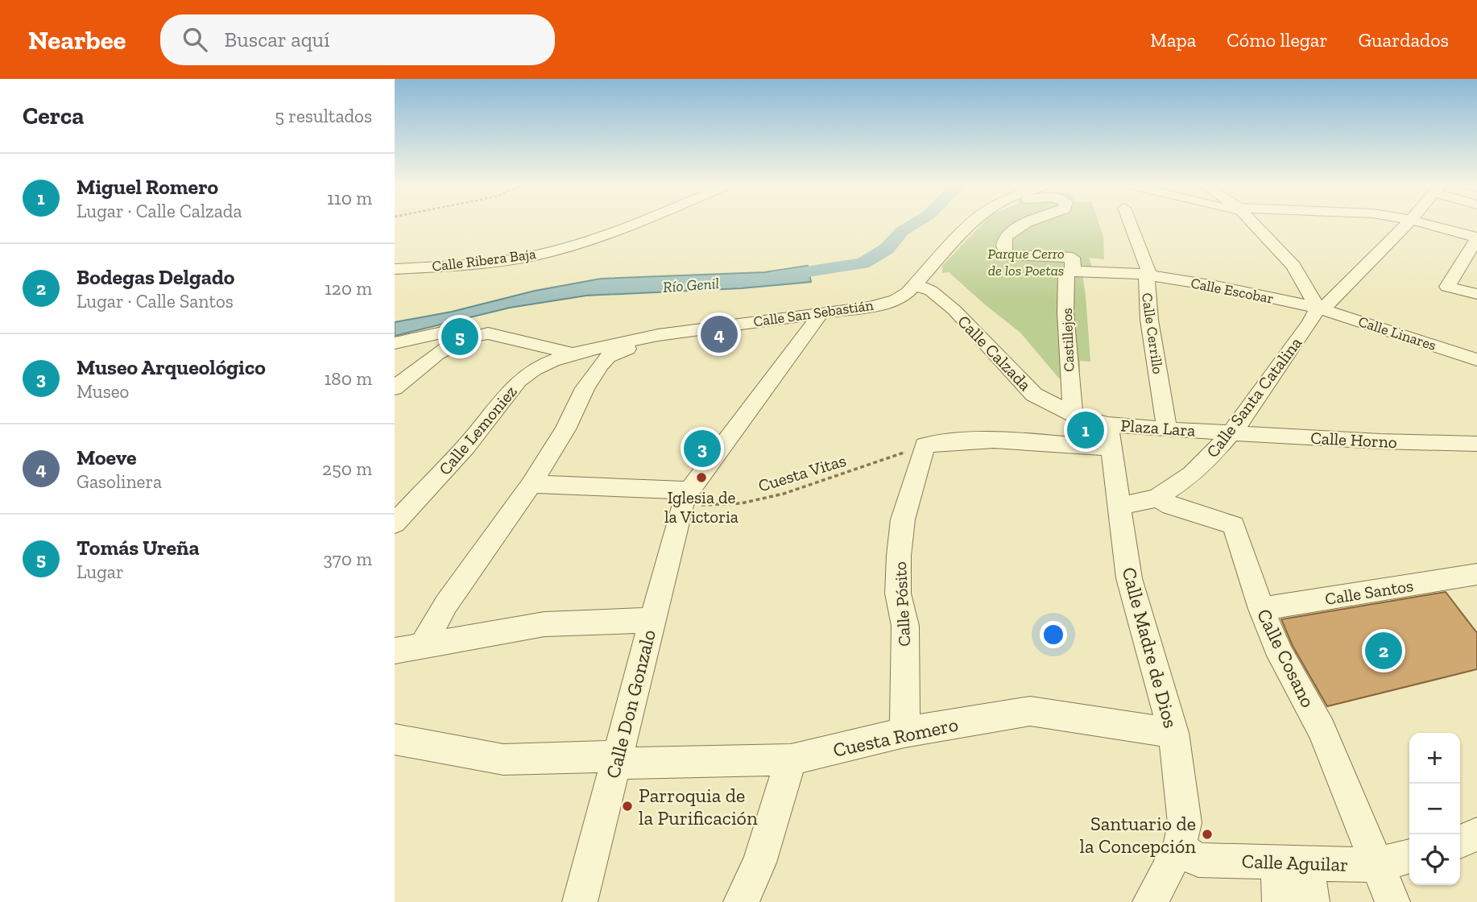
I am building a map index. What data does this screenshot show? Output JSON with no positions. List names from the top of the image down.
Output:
{
  "streets": {
    "street": [
      "Calle Ribera Baja",
      "Calle Escobar",
      "Calle San Sebastián",
      "Calle Cerrillo",
      "Calle Linares",
      "Castillejos",
      "Calle Calzada",
      "Calle Santa Catalina",
      "Plaza Lara",
      "Calle Lemoniez",
      "Calle Horno",
      "Calle Santos",
      "Calle Pósito",
      "Calle Madre de Dios",
      "Calle Cosano",
      "Calle Don Gonzalo",
      "Cuesta Romero",
      "Calle Aguilar"
    ],
    "path": ["Cuesta Vitas"]
  },
  "crossings": [
    ["Calle Escobar", "Calle Cerrillo"],
    ["Calle Escobar", "Calle Linares"],
    ["Calle Escobar", "Castillejos"],
    ["Calle Escobar", "Calle Santa Catalina"],
    ["Calle San Sebastián", "Calle Calzada"],
    ["Calle San Sebastián", "Calle Lemoniez"],
    ["Calle Cerrillo", "Plaza Lara"],
    ["Calle Linares", "Calle Santa Catalina"],
    ["Castillejos", "Calle Calzada"],
    ["Calle Calzada", "Plaza Lara"],
    ["Calle Santa Catalina", "Plaza Lara"],
    ["Calle Santa Catalina", "Calle Horno"],
    ["Calle Santa Catalina", "Calle Madre de Dios"],
    ["Calle Santa Catalina", "Calle Cosano"],
    ["Plaza Lara", "Calle Horno"],
    ["Plaza Lara", "Calle Madre de Dios"],
    ["Cuesta Vitas", "Calle Pósito"],
    ["Cuesta Vitas", "Calle Don Gonzalo"],
    ["Calle Santos", "Calle Cosano"],
    ["Calle Pósito", "Cuesta Romero"],
    ["Calle Madre de Dios", "Cuesta Romero"],
    ["Calle Madre de Dios", "Calle Aguilar"],
    ["Calle Cosano", "Calle Aguilar"],
    ["Calle Don Gonzalo", "Cuesta Romero"]
  ],
  "water": ["Río Genil"],
  "parks": ["Parque Cerro de los Poetas"],
  "places": ["Iglesia de la Victoria", "Parroquia de la Purificación", "Santuario de la Concepción"],
  "page": {
    "header": "Nearbee",
    "search": "Buscar aquí",
    "nav": ["Mapa", "Cómo llegar", "Guardados"],
    "heading": ["Cerca", "5 resultados"],
    "list": [
      {
        "mark": "1",
        "name": "Miguel Romero",
        "note": "Lugar · Calle Calzada",
        "value": "110 m"
      },
      {
        "mark": "2",
        "name": "Bodegas Delgado",
        "note": "Lugar · Calle Santos",
        "value": "120 m"
      },
      {
        "mark": "3",
        "name": "Museo Arqueológico",
        "note": "Museo",
        "value": "180 m"
      },
      {
        "mark": "4",
        "name": "Moeve",
        "note": "Gasolinera",
        "value": "250 m"
      },
      {
        "mark": "5",
        "name": "Tomás Ureña",
        "note": "Lugar",
        "value": "370 m"
      }
    ],
    "pins": [
      "4",
      "5",
      "1",
      "3",
      "2"
    ],
    "map_buttons": ["+", "−"]
  }
}
